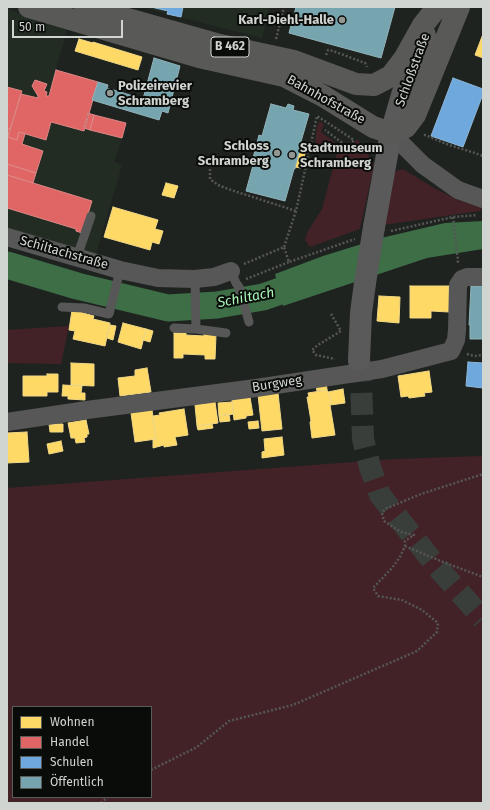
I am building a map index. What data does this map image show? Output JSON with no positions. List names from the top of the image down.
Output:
{
  "streets": {
    "main road": ["B 462", "Schloßstraße", "Bahnhofstraße"],
    "street": ["Schiltachstraße", "Burgweg"]
  },
  "crossings": [
    ["Schloßstraße", "Bahnhofstraße"],
    ["Schloßstraße", "Burgweg"]
  ],
  "water": ["Schiltach"],
  "places": [
    "Karl-Diehl-Halle",
    "Polizeirevier Schramberg",
    "Schloss Schramberg",
    "Stadtmuseum Schramberg"
  ],
  "legend": [
    "Wohnen",
    "Handel",
    "Schulen",
    "Öffentlich"
  ],
  "scale_bar": "50 m"
}
